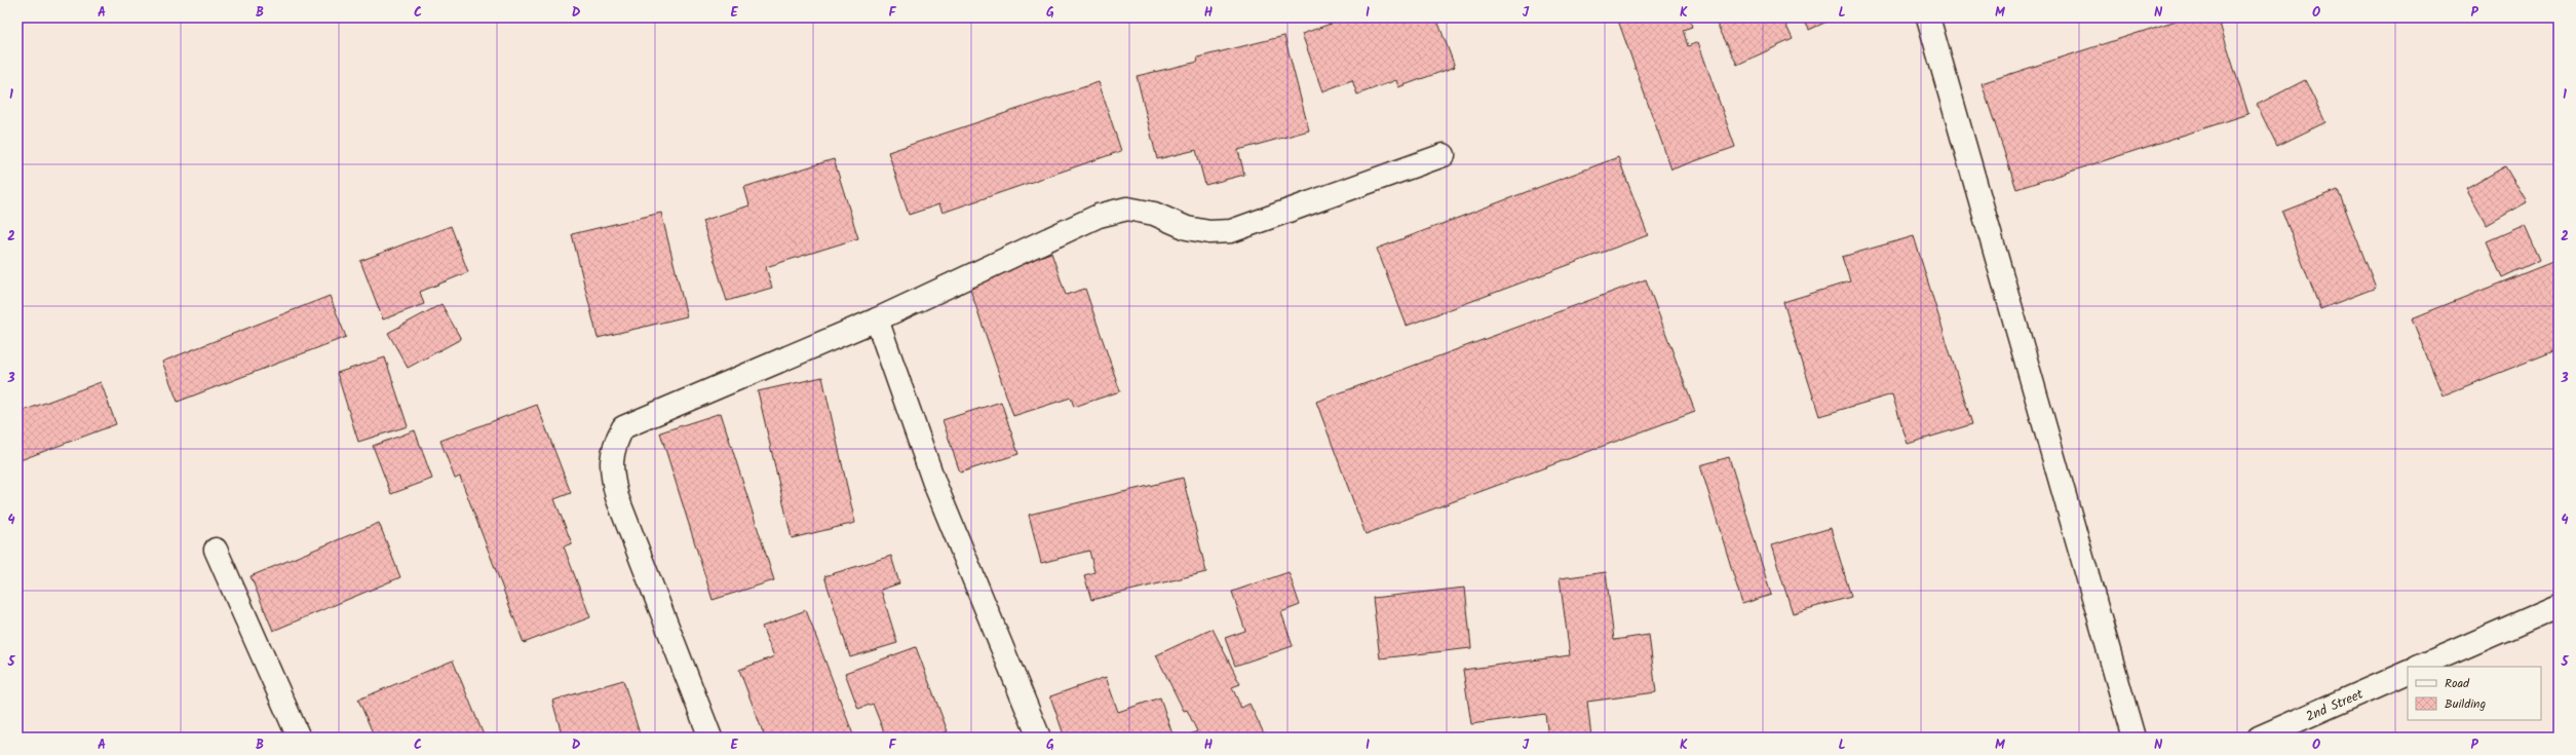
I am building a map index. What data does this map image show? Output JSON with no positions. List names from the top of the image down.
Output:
{
  "streets": {
    "street": ["2nd Street"]
  },
  "legend": ["Road", "Building"],
  "grid": {
    "columns": [
      "A",
      "B",
      "C",
      "D",
      "E",
      "F",
      "G",
      "H",
      "I",
      "J",
      "K",
      "L",
      "M",
      "N",
      "O",
      "P"
    ],
    "rows": [
      "1",
      "2",
      "3",
      "4",
      "5"
    ]
  }
}
